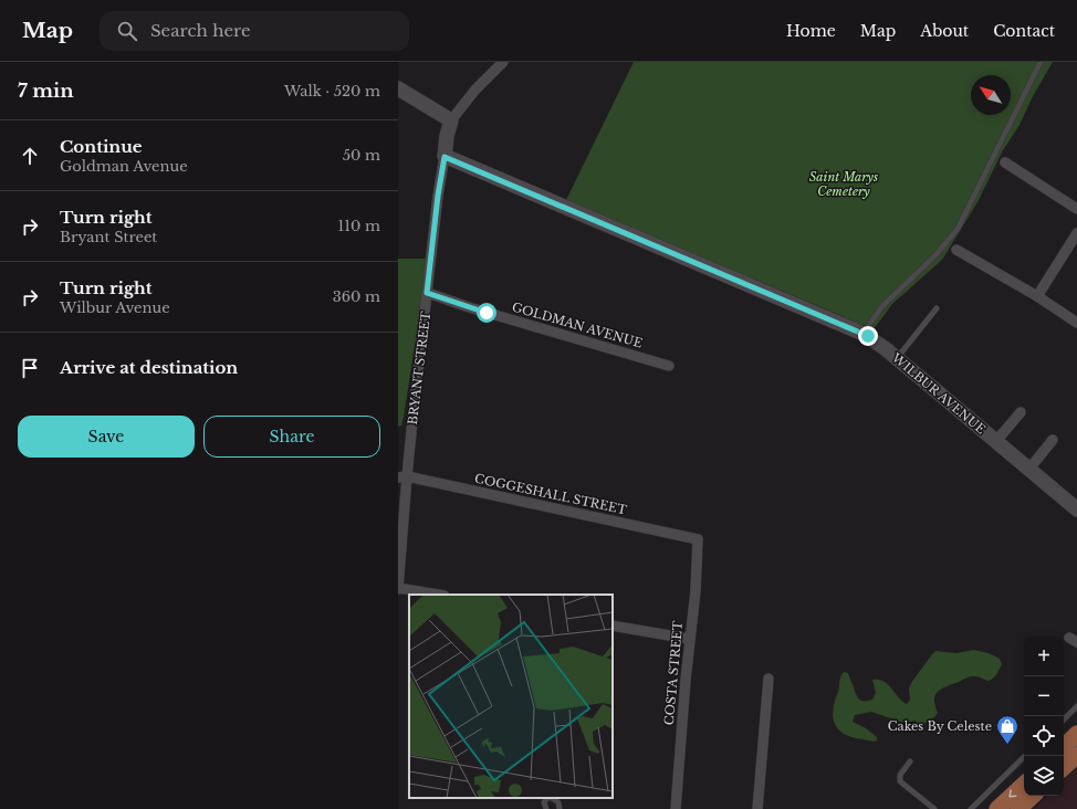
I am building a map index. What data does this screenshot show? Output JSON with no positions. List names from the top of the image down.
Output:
{
  "streets": {
    "street": [
      "GOLDMAN AVENUE",
      "BRYANT STREET",
      "WILBUR AVENUE",
      "COGGESHALL STREET",
      "COSTA STREET"
    ]
  },
  "crossings": [
    ["GOLDMAN AVENUE", "BRYANT STREET"],
    ["BRYANT STREET", "WILBUR AVENUE"],
    ["BRYANT STREET", "COGGESHALL STREET"],
    ["COGGESHALL STREET", "COSTA STREET"]
  ],
  "parks": ["Saint Marys Cemetery"],
  "places": {
    "shop": ["Cakes By Celeste"]
  },
  "north": "top left",
  "page": {
    "header": "Map",
    "search": "Search here",
    "nav": [
      "Home",
      "Map",
      "About",
      "Contact"
    ],
    "heading": ["7 min", "Walk · 520 m"],
    "list": [
      ["Continue", "Goldman Avenue", "50 m"],
      ["Turn right", "Bryant Street", "110 m"],
      ["Turn right", "Wilbur Avenue", "360 m"],
      "Arrive at destination"
    ],
    "buttons": ["Save", "Share"],
    "map_buttons": ["+", "−"]
  }
}
